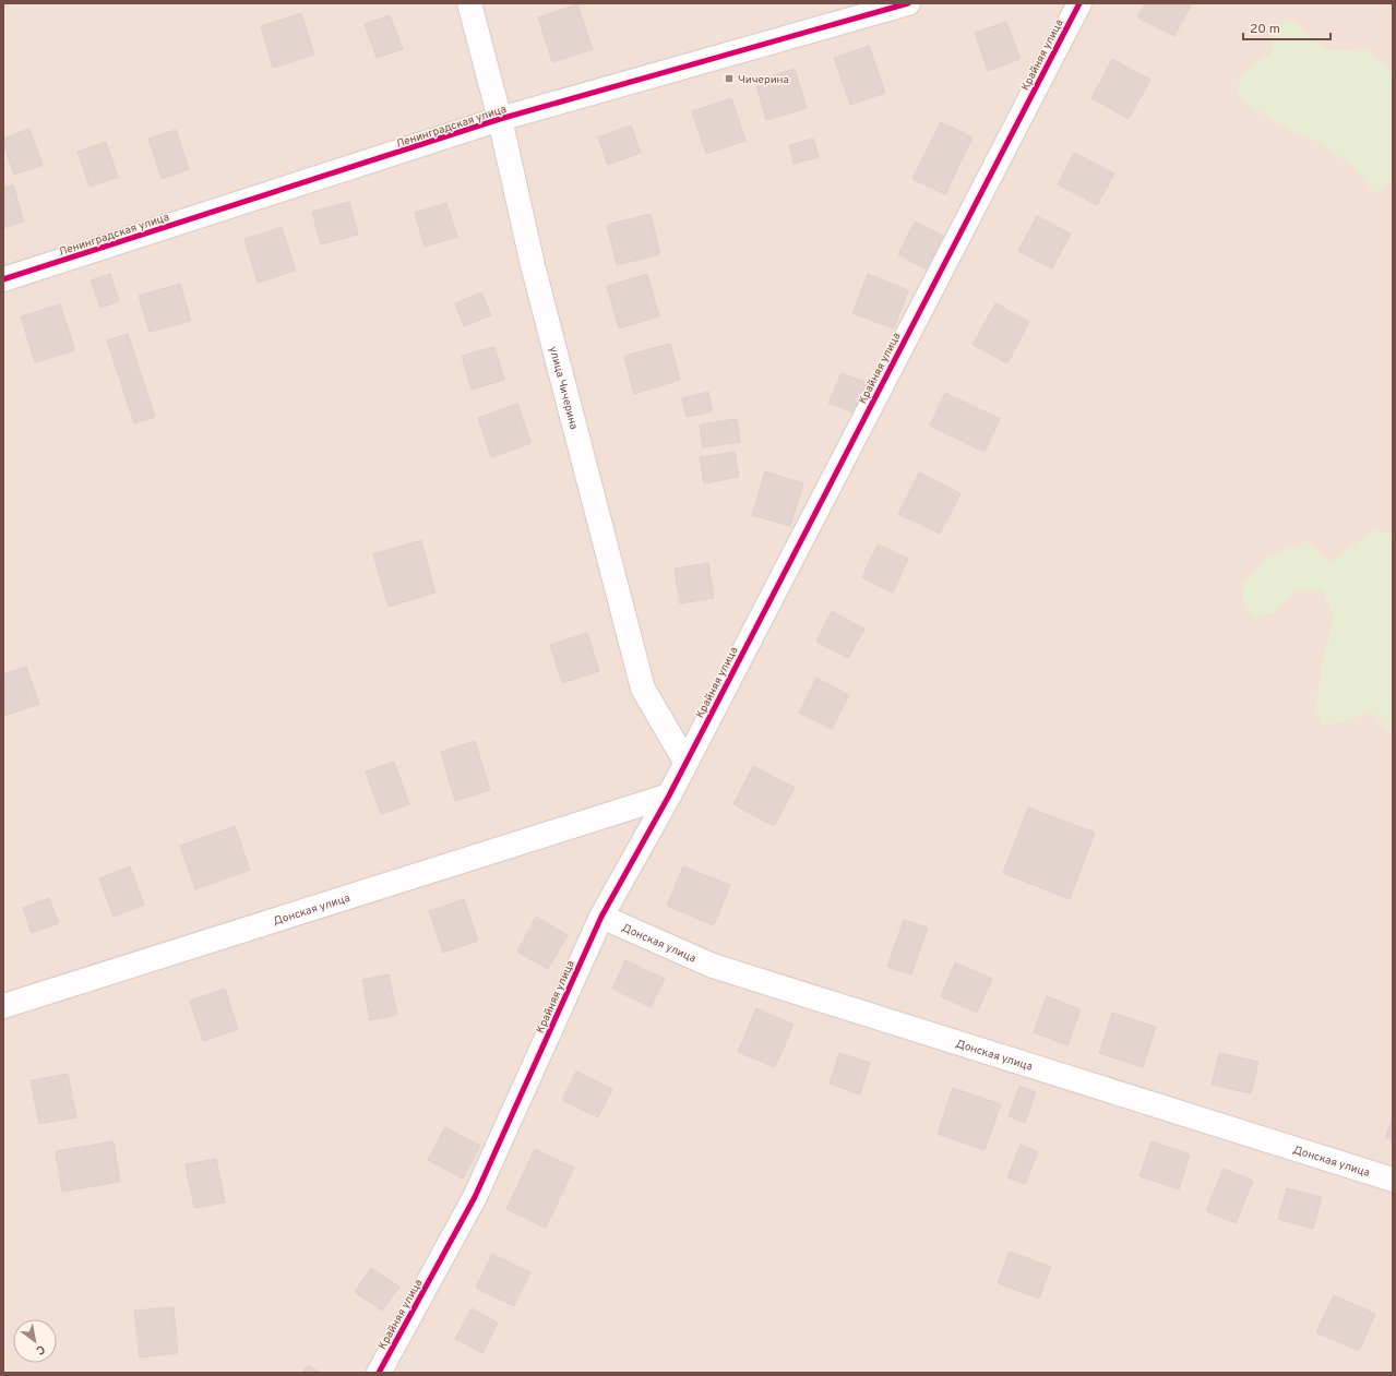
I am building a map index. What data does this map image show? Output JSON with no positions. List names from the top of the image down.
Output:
{
  "streets": {
    "street": [
      "Крайняя улица",
      "Ленинградская улица",
      "улица Чичерина",
      "Донская улица"
    ]
  },
  "crossings": [
    ["Крайняя улица", "улица Чичерина"],
    ["Крайняя улица", "Донская улица"],
    ["Ленинградская улица", "улица Чичерина"]
  ],
  "places": {
    "transit": ["Чичерина"]
  },
  "scale_bar": "20 m",
  "north": "bottom right"
}
